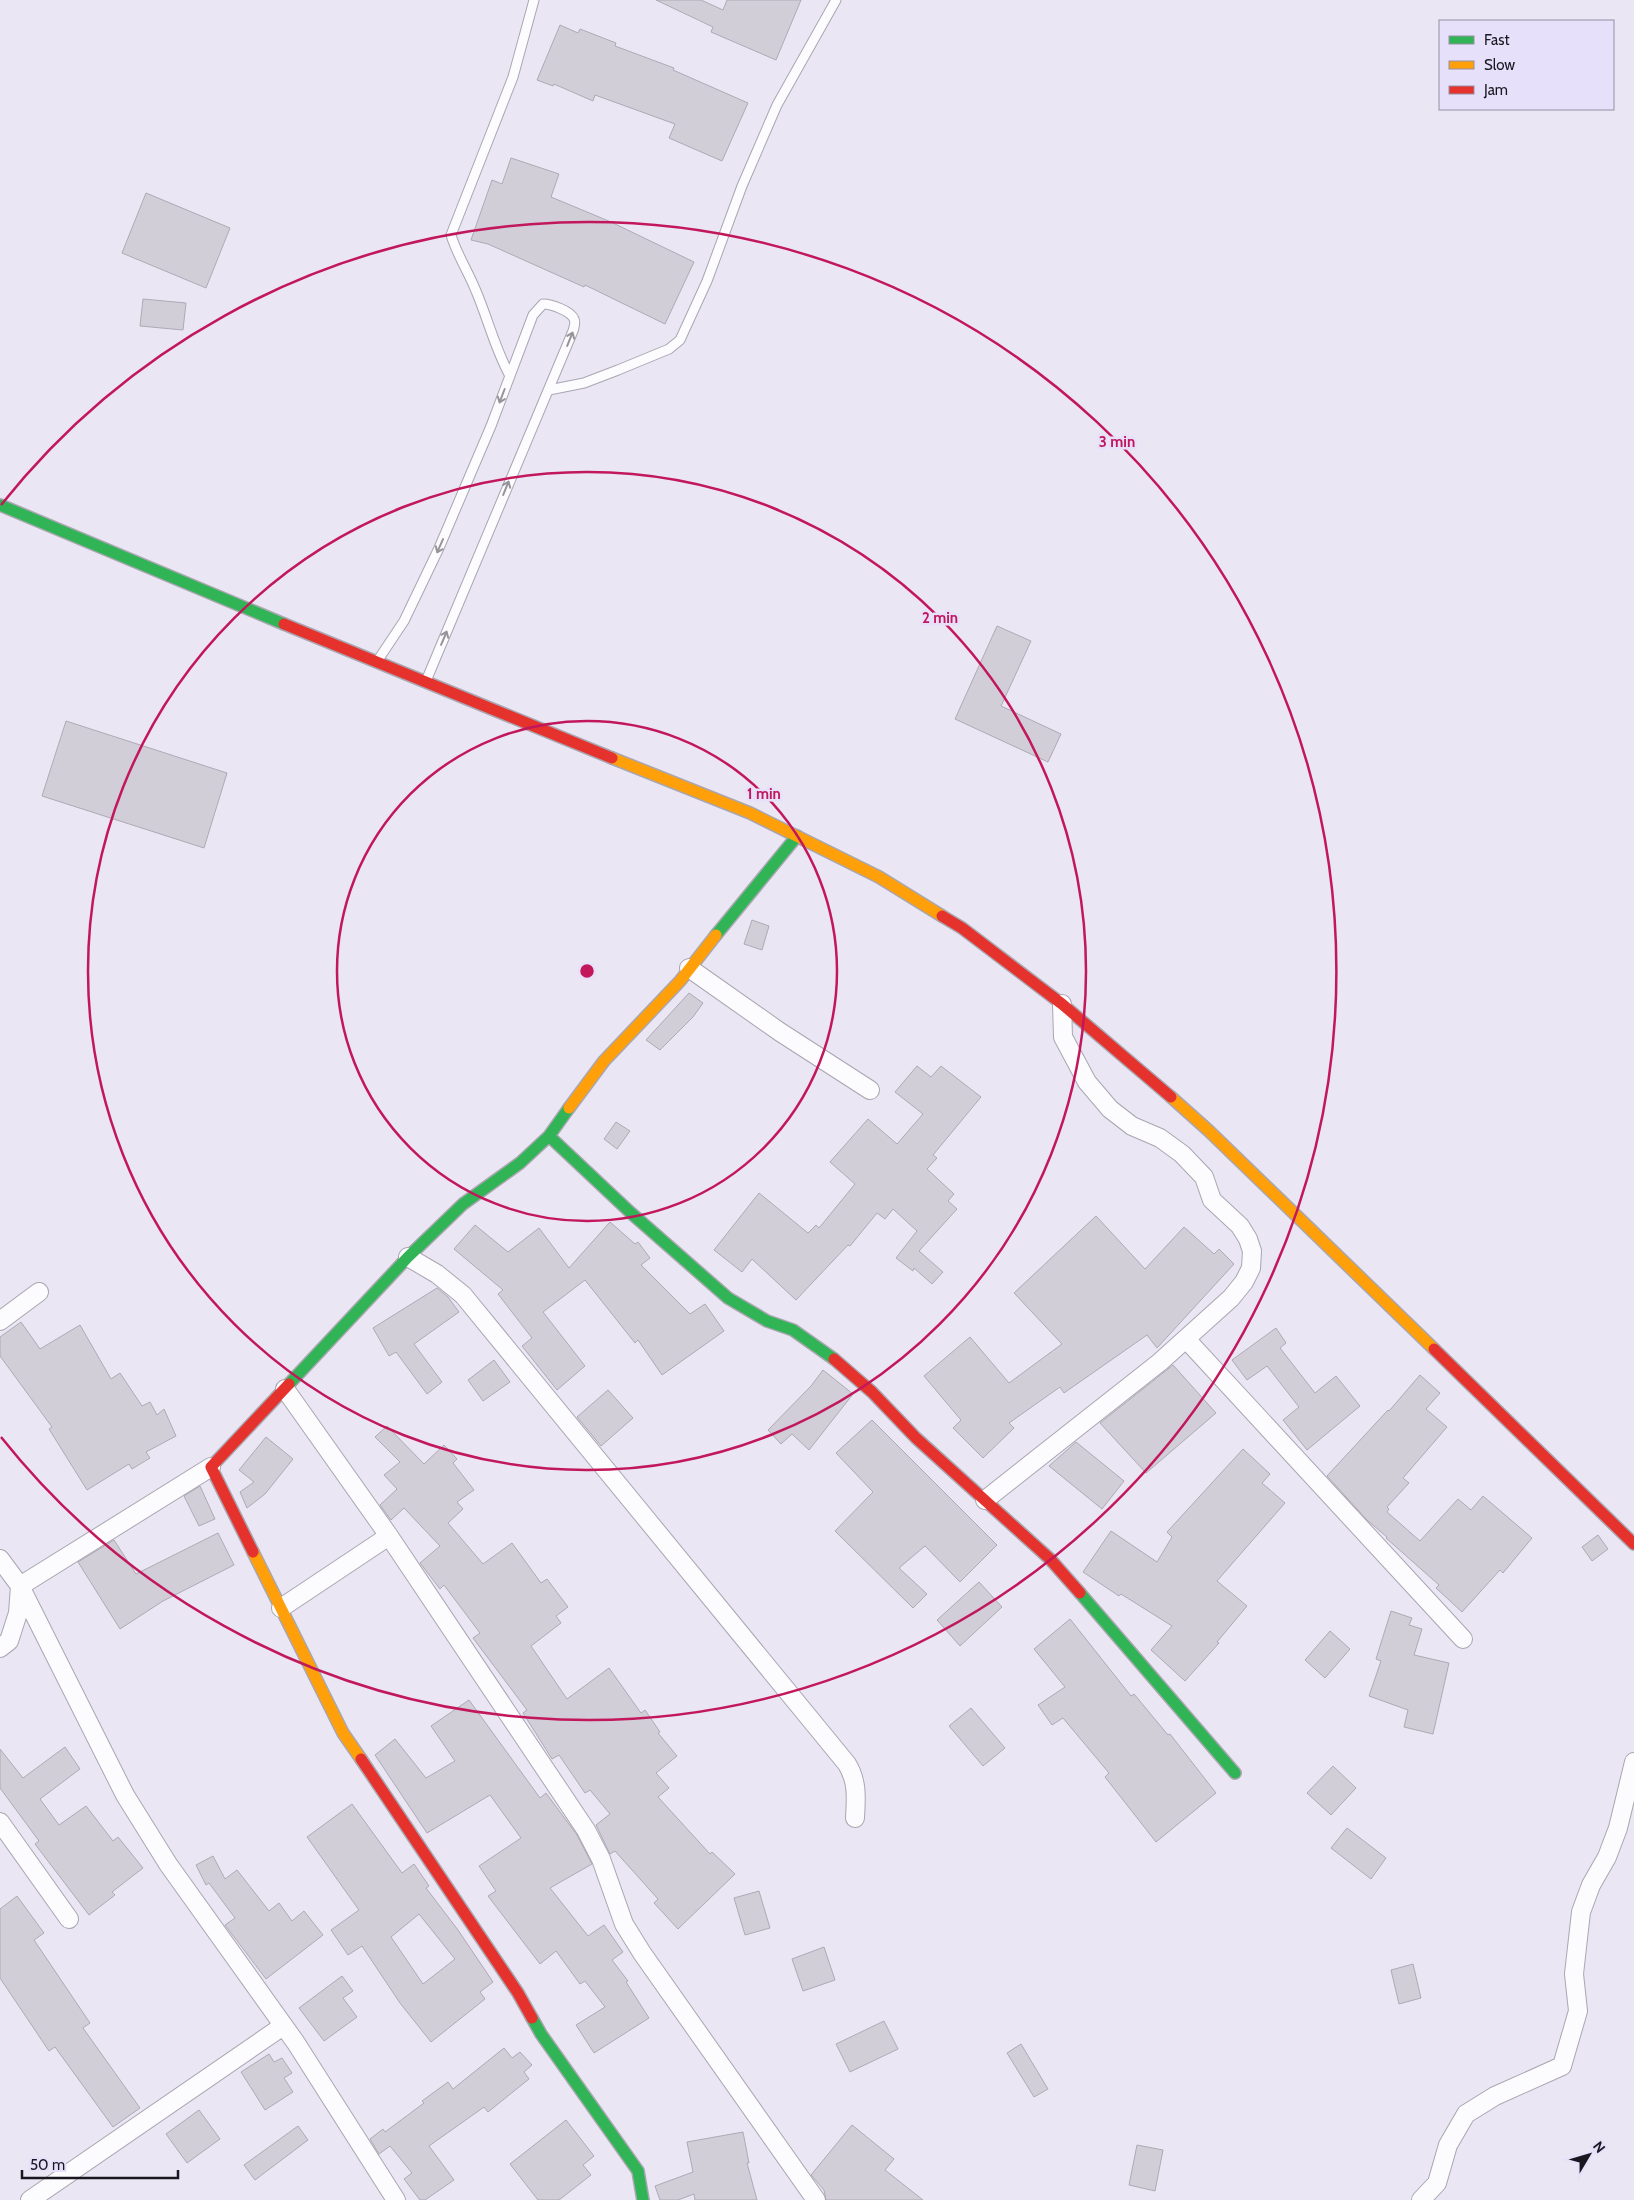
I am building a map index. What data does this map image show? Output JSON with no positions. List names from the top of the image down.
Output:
{
  "legend": ["Fast", "Slow", "Jam"],
  "scale_bar": "50 m",
  "north": "top right",
  "rings": ["3 min", "2 min", "1 min"]
}
